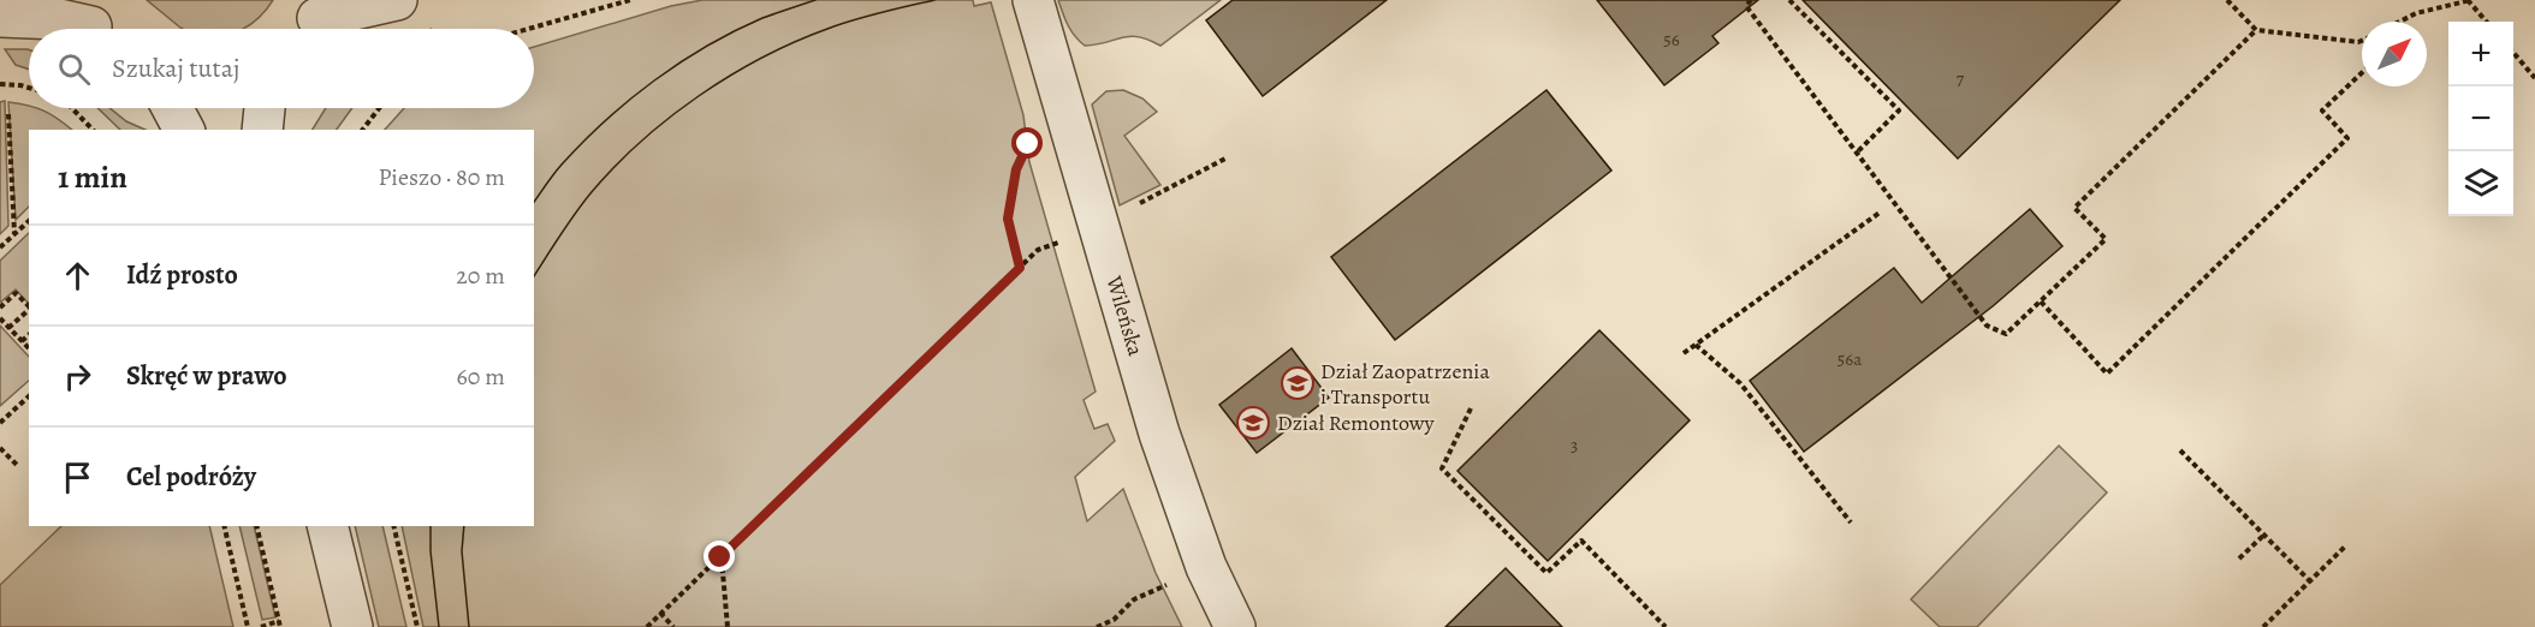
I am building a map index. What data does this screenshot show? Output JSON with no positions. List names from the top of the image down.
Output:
{
  "streets": {
    "street": ["Wileńska"]
  },
  "places": {
    "school or university": ["Dział Zaopatrzenia i Transportu", "Dział Remontowy"]
  },
  "house_numbers": [
    "56",
    "7",
    "56a",
    "3"
  ],
  "north": "top right",
  "page": {
    "map_buttons": ["+", "−"],
    "search": "Szukaj tutaj",
    "heading": ["1 min", "Pieszo · 80 m"],
    "list": [
      ["Idź prosto", "20 m"],
      ["Skręć w prawo", "60 m"],
      "Cel podróży"
    ]
  }
}
